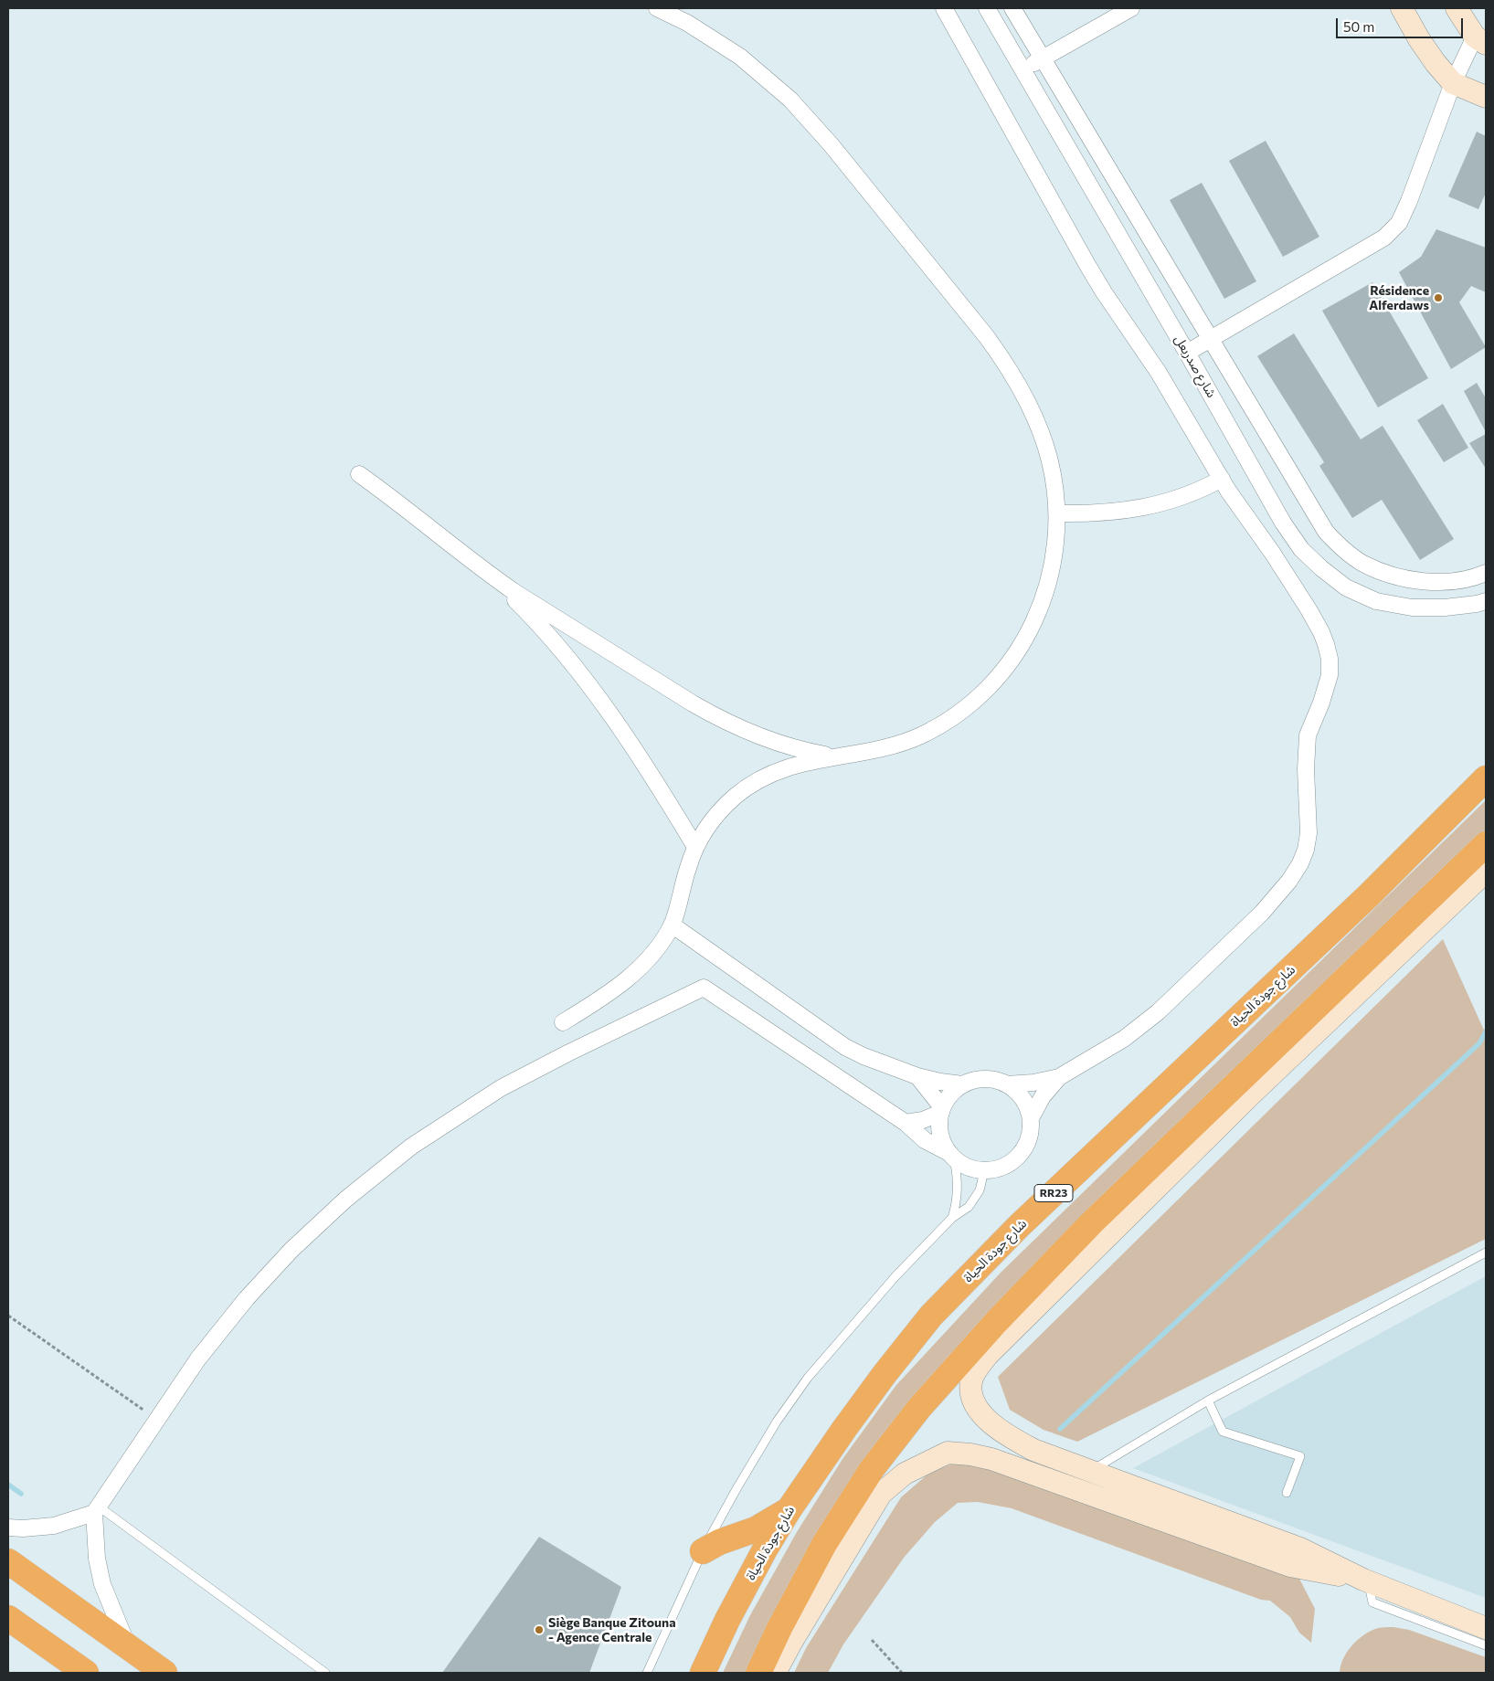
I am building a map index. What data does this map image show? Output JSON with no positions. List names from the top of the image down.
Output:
{
  "streets": {
    "highway": ["شارع جودة الحياة", "RR23"],
    "street": ["شارع صدربعل"]
  },
  "places": ["Résidence Alferdaws", "Siège Banque Zitouna - Agence Centrale"],
  "scale_bar": "50 m"
}
